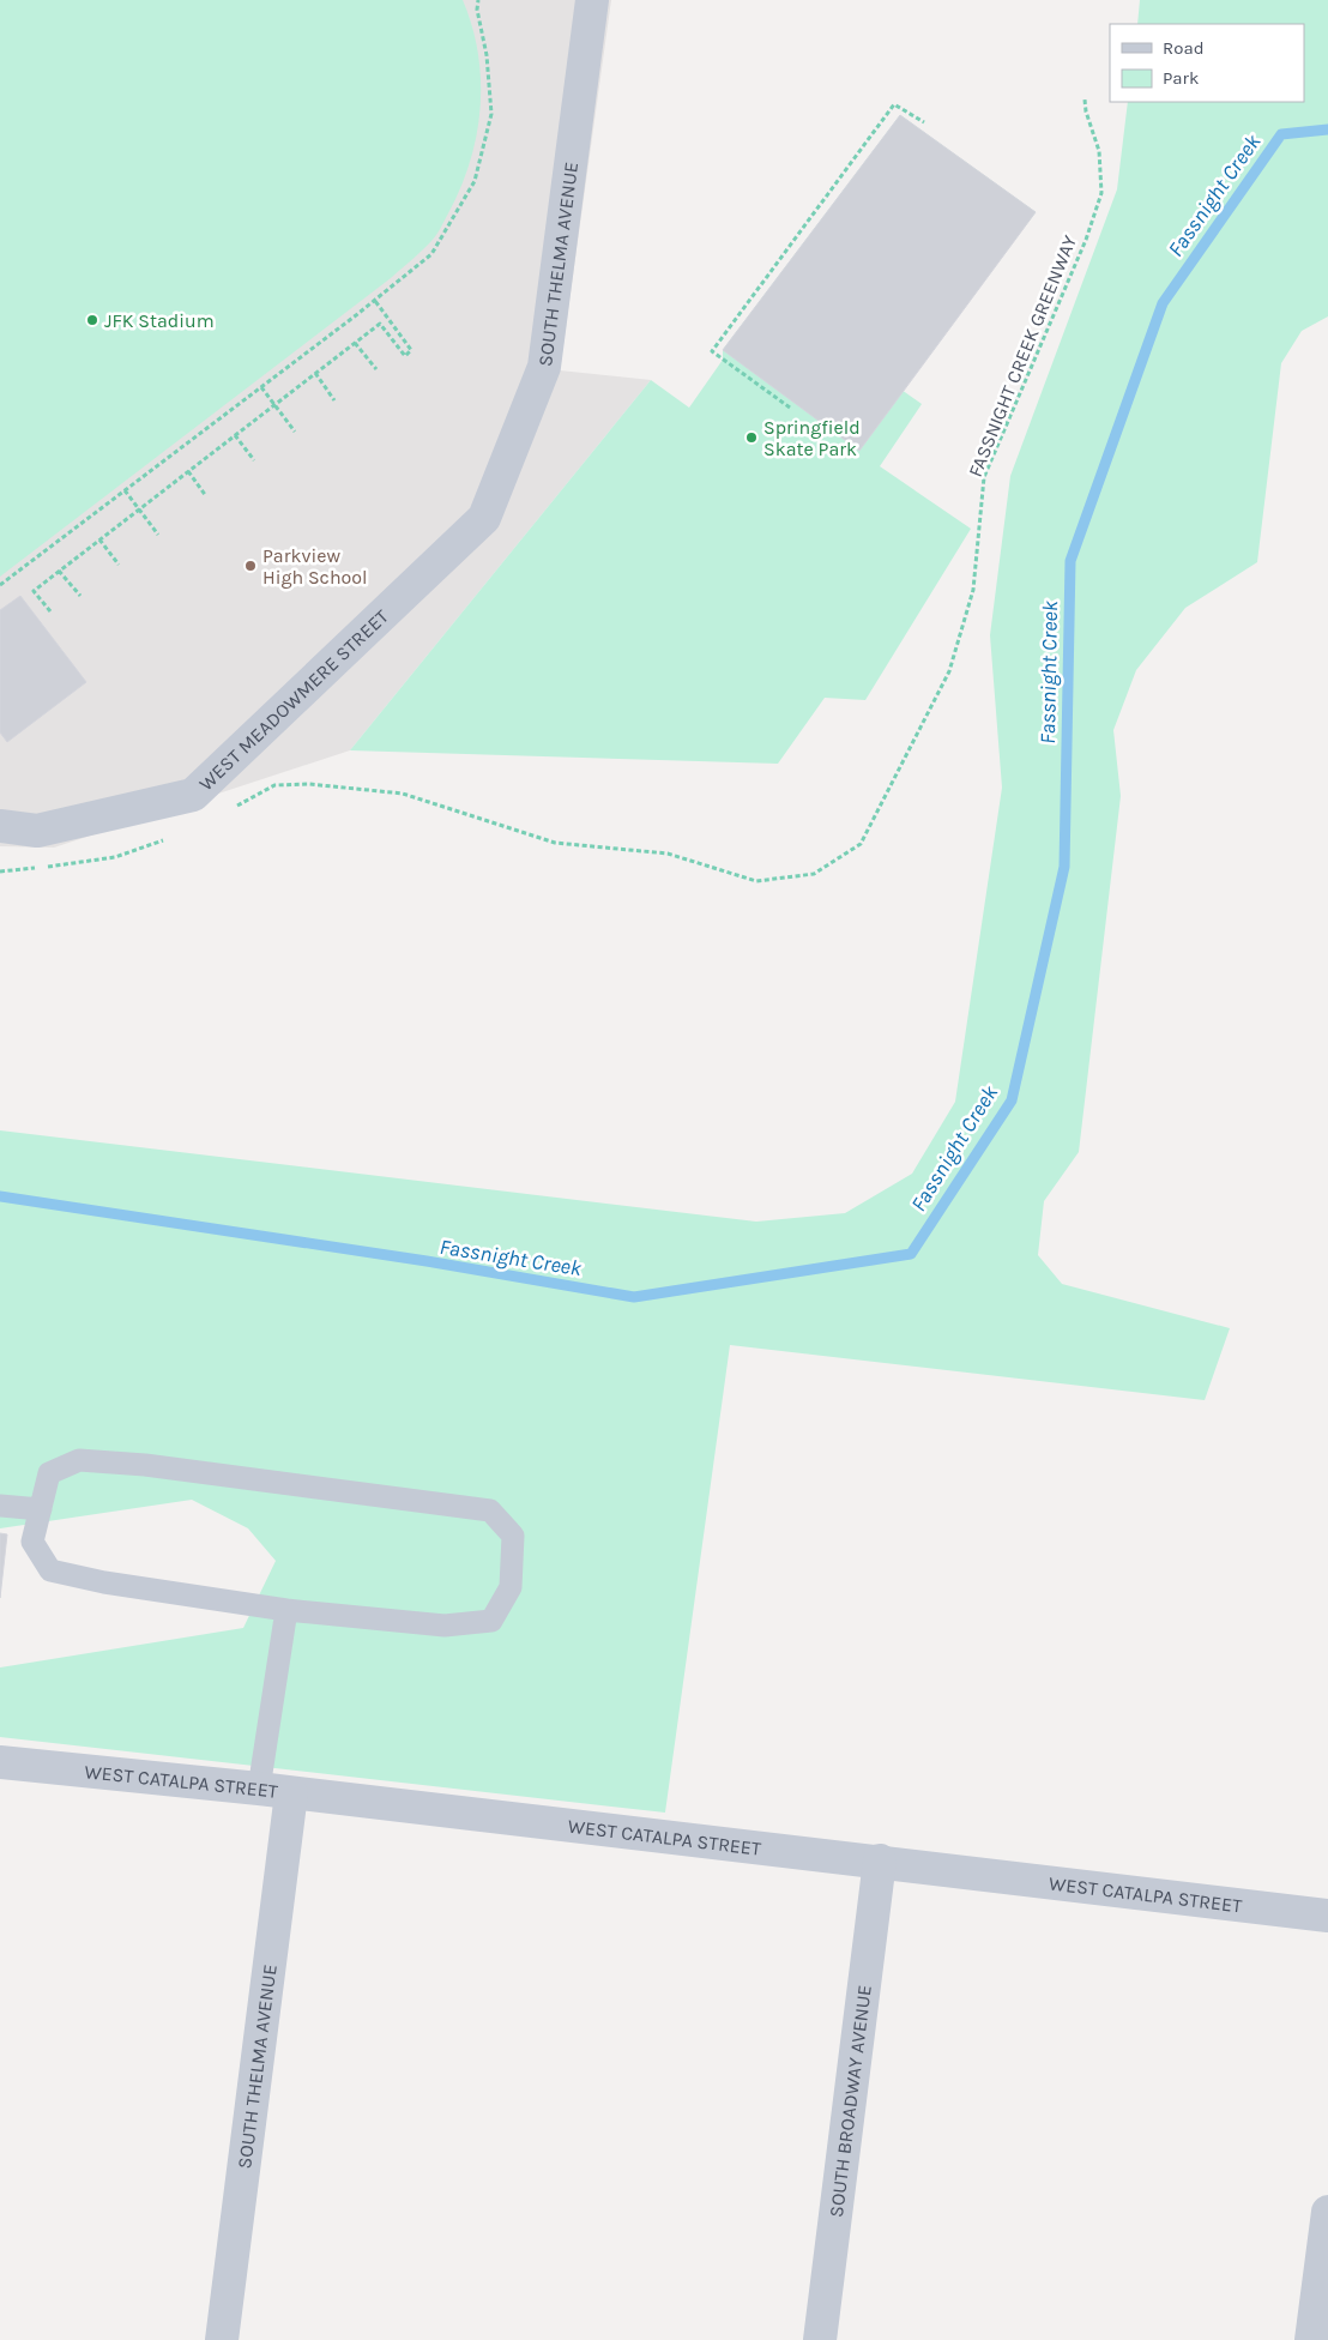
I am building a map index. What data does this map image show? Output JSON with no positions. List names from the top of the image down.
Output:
{
  "streets": {
    "street": [
      "SOUTH THELMA AVENUE",
      "WEST MEADOWMERE STREET",
      "WEST CATALPA STREET",
      "SOUTH BROADWAY AVENUE"
    ],
    "path": ["FASSNIGHT CREEK GREENWAY"]
  },
  "crossings": [
    ["SOUTH THELMA AVENUE", "WEST MEADOWMERE STREET"],
    ["SOUTH THELMA AVENUE", "WEST CATALPA STREET"],
    ["WEST CATALPA STREET", "SOUTH BROADWAY AVENUE"]
  ],
  "water": ["Fassnight Creek"],
  "places": ["JFK Stadium", "Springfield Skate Park", "Parkview High School"],
  "legend": ["Road", "Park"]
}
